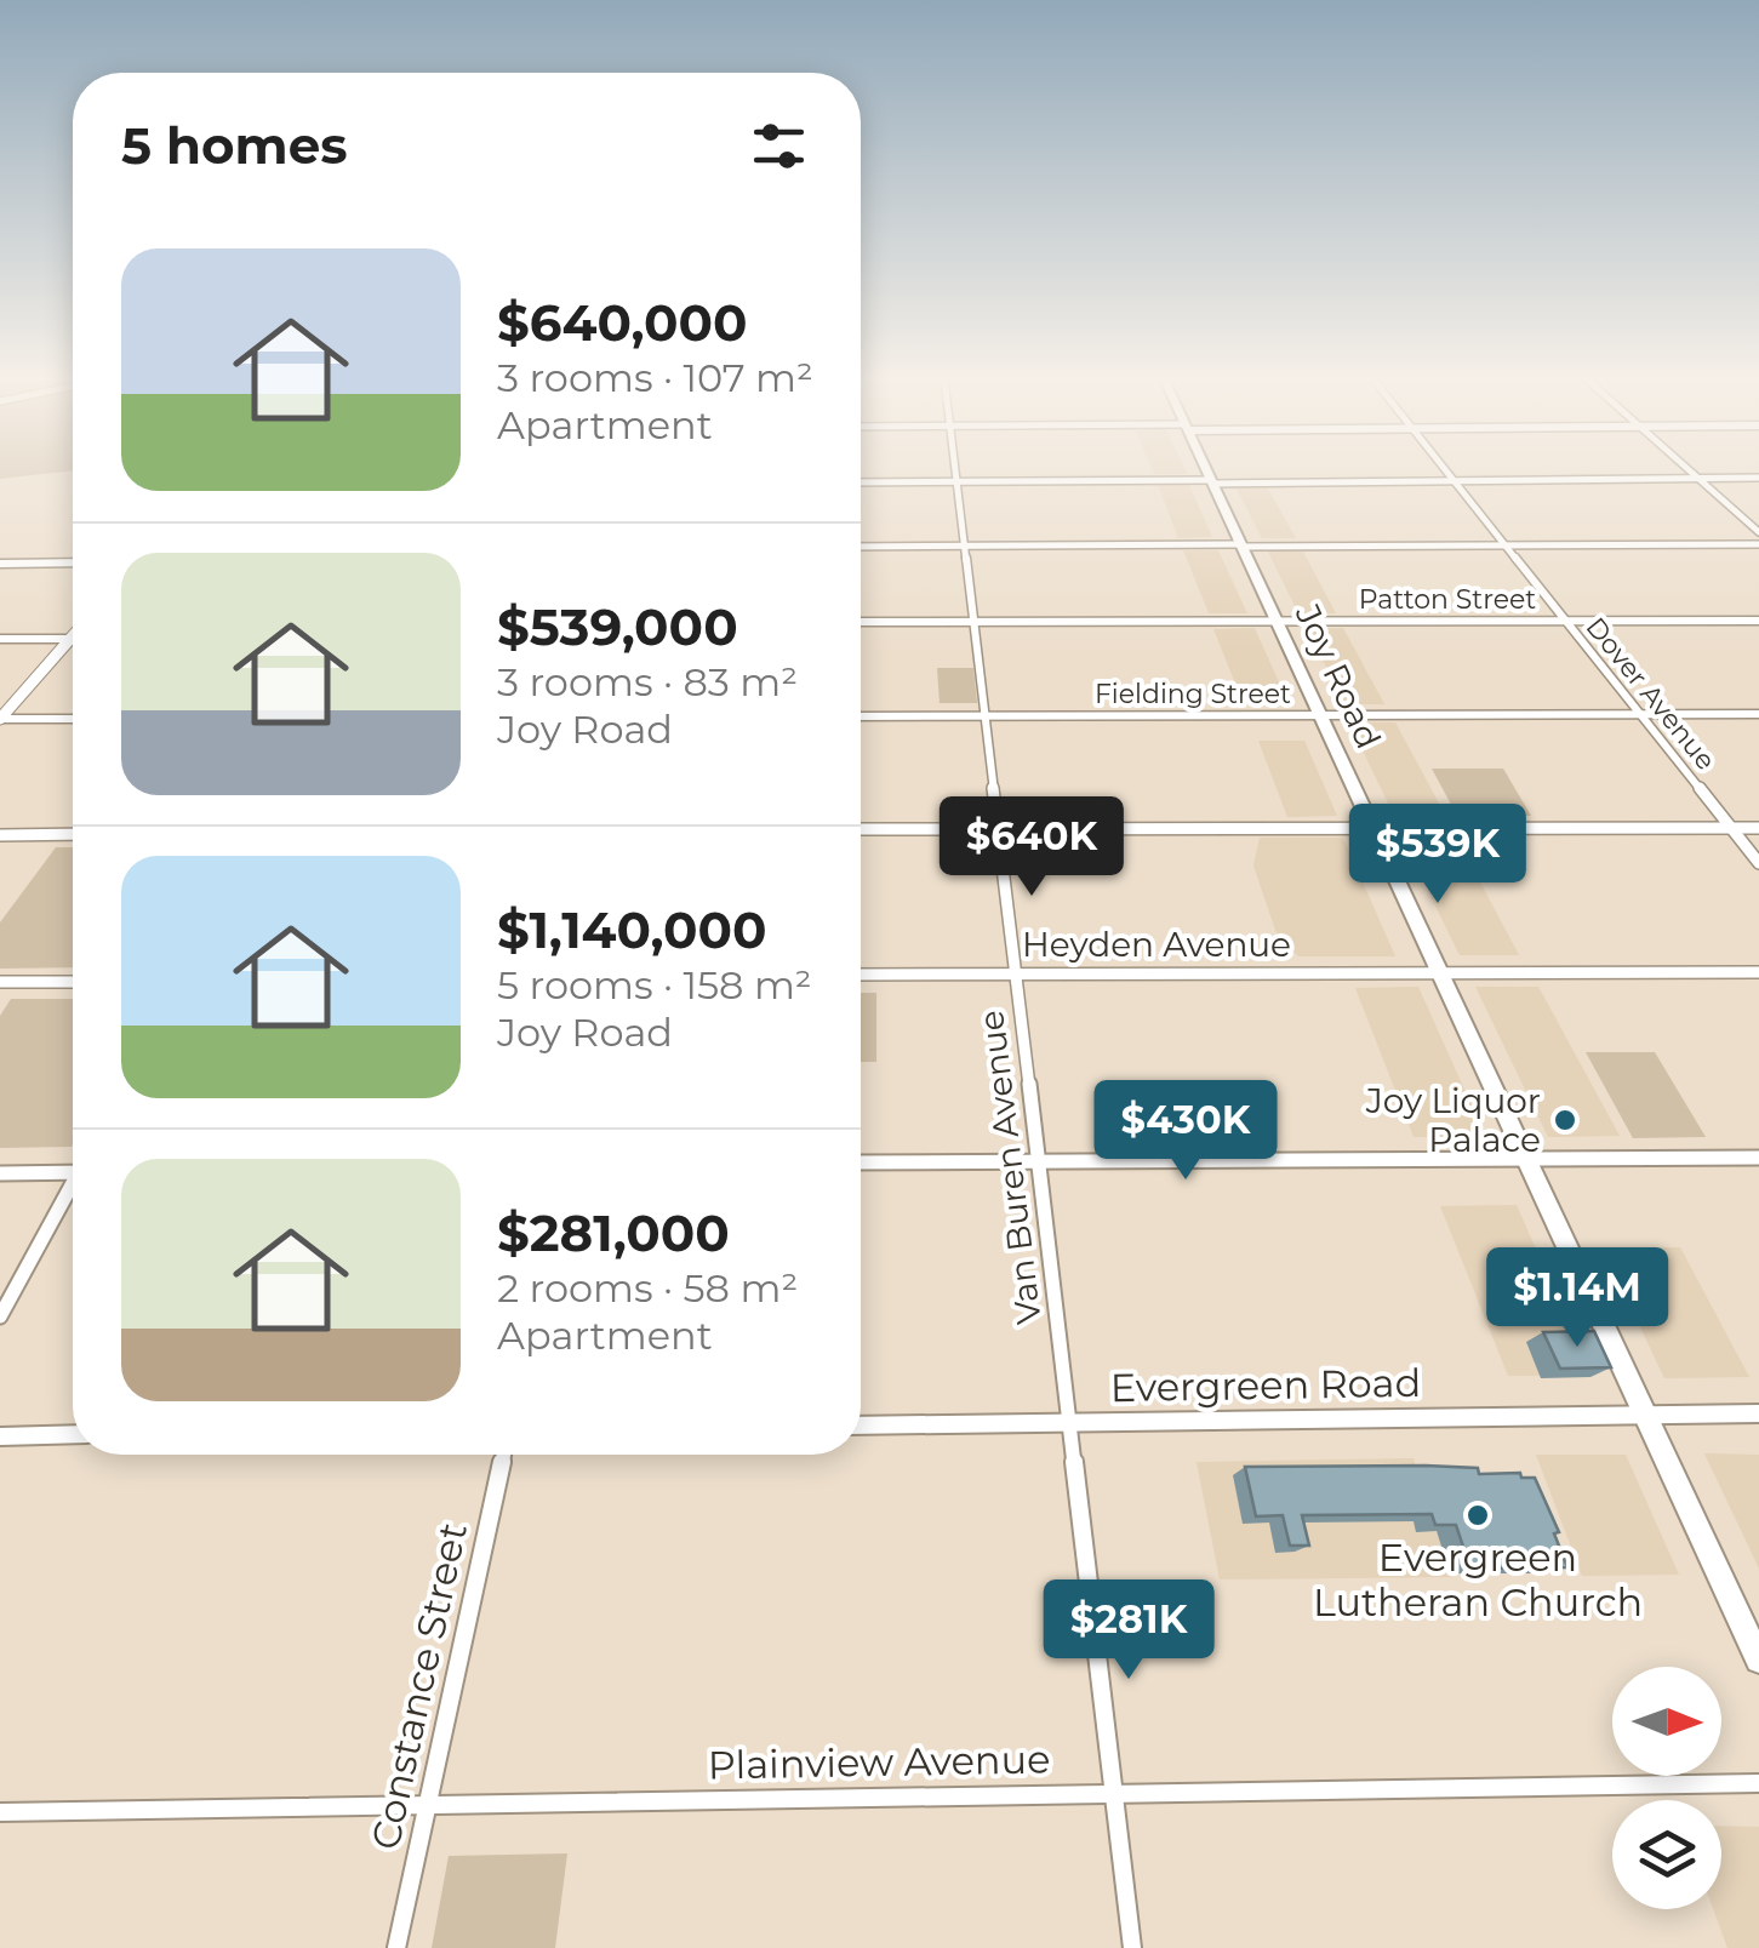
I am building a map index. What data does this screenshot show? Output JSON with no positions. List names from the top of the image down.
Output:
{
  "streets": {
    "main road": ["Joy Road"],
    "street": [
      "Patton Street",
      "Fielding Street",
      "Dover Avenue",
      "Heyden Avenue",
      "Van Buren Avenue",
      "Evergreen Road",
      "Constance Street",
      "Plainview Avenue"
    ]
  },
  "crossings": [
    ["Patton Street", "Joy Road"],
    ["Patton Street", "Dover Avenue"],
    ["Patton Street", "Van Buren Avenue"],
    ["Joy Road", "Fielding Street"],
    ["Joy Road", "Heyden Avenue"],
    ["Joy Road", "Evergreen Road"],
    ["Fielding Street", "Dover Avenue"],
    ["Fielding Street", "Van Buren Avenue"],
    ["Heyden Avenue", "Van Buren Avenue"],
    ["Van Buren Avenue", "Evergreen Road"],
    ["Van Buren Avenue", "Plainview Avenue"],
    ["Constance Street", "Plainview Avenue"]
  ],
  "places": ["Joy Liquor Palace", "Evergreen Lutheran Church"],
  "north": "right",
  "page": {
    "heading": "5 homes",
    "list": [
      {
        "name": "$640,000",
        "note": "3 rooms · 107 m² · Apartment"
      },
      {
        "name": "$539,000",
        "note": "3 rooms · 83 m² · Joy Road"
      },
      {
        "name": "$1,140,000",
        "note": "5 rooms · 158 m² · Joy Road"
      },
      {
        "name": "$281,000",
        "note": "2 rooms · 58 m² · Apartment"
      }
    ],
    "price": [
      "$640K",
      "$539K",
      "$430K",
      "$1.14M",
      "$281K"
    ]
  }
}
